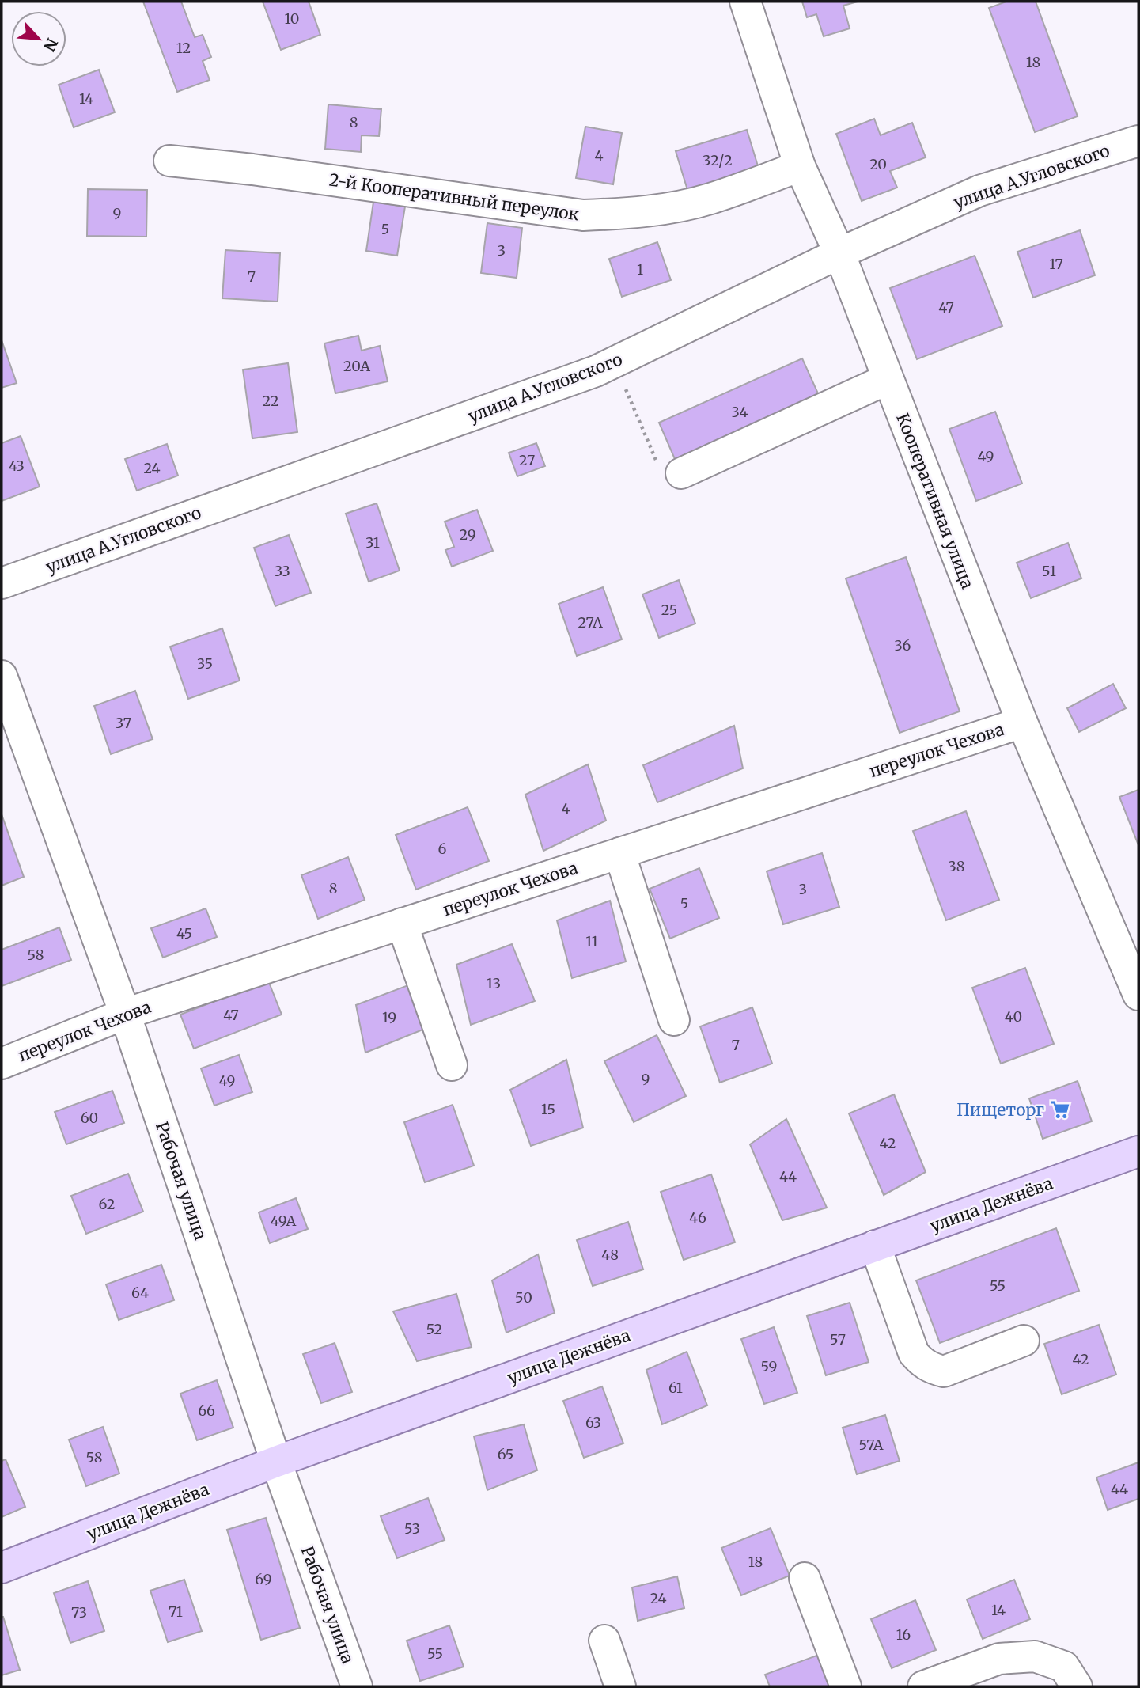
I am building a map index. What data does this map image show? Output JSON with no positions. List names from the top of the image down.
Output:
{
  "streets": {
    "main road": ["улица Дежнёва"],
    "street": [
      "улица А.Угловского",
      "2-й Кооперативный переулок",
      "Кооперативная улица",
      "переулок Чехова",
      "Рабочая улица"
    ]
  },
  "crossings": [
    ["улица А.Угловского", "Кооперативная улица"],
    ["2-й Кооперативный переулок", "Кооперативная улица"],
    ["Кооперативная улица", "переулок Чехова"],
    ["переулок Чехова", "Рабочая улица"],
    ["Рабочая улица", "улица Дежнёва"]
  ],
  "places": {
    "supermarket": ["Пищеторг"]
  },
  "house_numbers": [
    "10",
    "12",
    "18",
    "14",
    "8",
    "4",
    "32/2",
    "20",
    "9",
    "5",
    "3",
    "17",
    "1",
    "7",
    "47",
    "20А",
    "22",
    "34",
    "49",
    "27",
    "43",
    "24",
    "29",
    "31",
    "33",
    "51",
    "25",
    "27А",
    "36",
    "35",
    "37",
    "4",
    "6",
    "38",
    "8",
    "3",
    "5",
    "45",
    "11",
    "58",
    "13",
    "47",
    "40",
    "19",
    "7",
    "9",
    "49",
    "15",
    "60",
    "42",
    "44",
    "62",
    "46",
    "49А",
    "48",
    "55",
    "64",
    "50",
    "52",
    "57",
    "42",
    "59",
    "61",
    "66",
    "63",
    "57А",
    "65",
    "58",
    "44",
    "53",
    "18",
    "69",
    "24",
    "14",
    "71",
    "73",
    "16",
    "55"
  ],
  "north": "bottom right"
}
